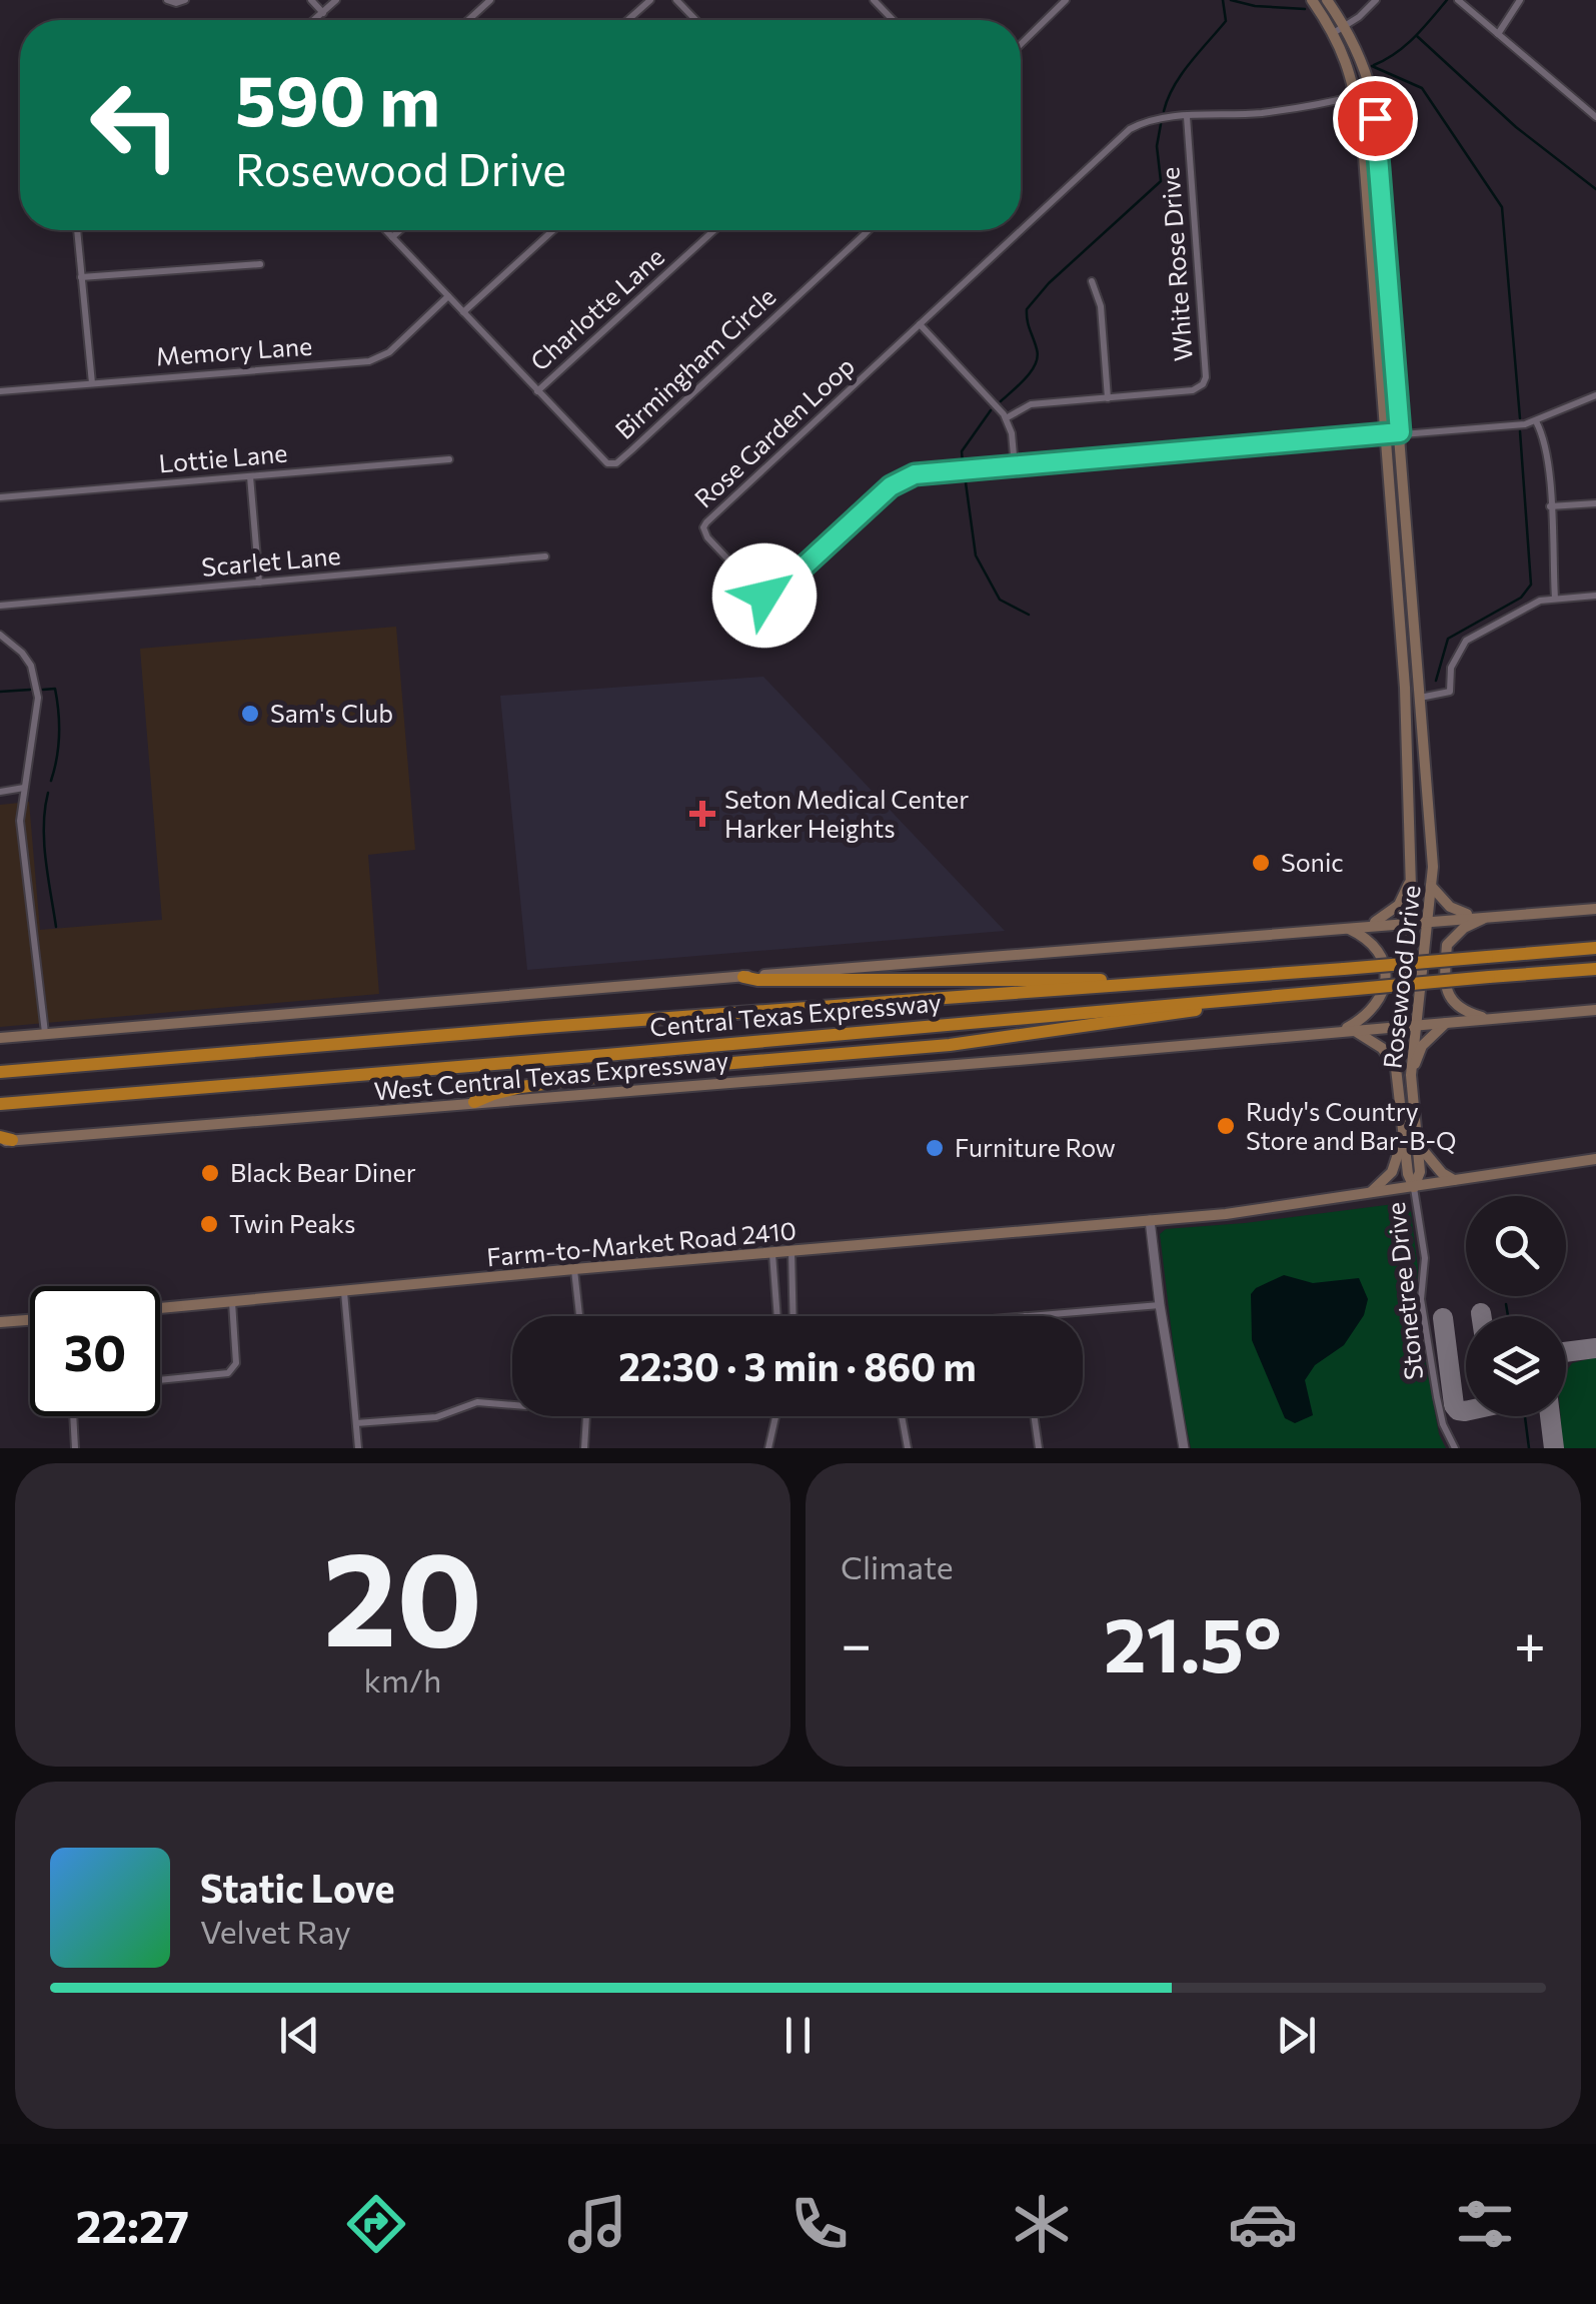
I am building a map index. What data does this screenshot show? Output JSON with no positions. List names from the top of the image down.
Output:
{
  "streets": {
    "highway": ["Central Texas Expressway"],
    "main road": ["Rosewood Drive", "West Central Texas Expressway", "Farm-to-Market Road 2410"],
    "street": [
      "White Rose Drive",
      "Charlotte Lane",
      "Memory Lane",
      "Birmingham Circle",
      "Rose Garden Loop",
      "Lottie Lane",
      "Scarlet Lane",
      "Stonetree Drive"
    ]
  },
  "crossings": [
    ["White Rose Drive", "Rose Garden Loop"],
    ["Charlotte Lane", "Birmingham Circle"],
    ["Memory Lane", "Birmingham Circle"],
    ["Rose Garden Loop", "Rosewood Drive"],
    ["Rosewood Drive", "West Central Texas Expressway"],
    ["Rosewood Drive", "Farm-to-Market Road 2410"],
    ["Rosewood Drive", "Stonetree Drive"],
    ["Farm-to-Market Road 2410", "Stonetree Drive"]
  ],
  "places": {
    "other": [
      "Sam's Club",
      "Sonic",
      "Rudy's Country Store and Bar-B-Q",
      "Furniture Row",
      "Black Bear Diner",
      "Twin Peaks"
    ],
    "health": ["Seton Medical Center Harker Heights"]
  },
  "page": {
    "turn": ["590 m", "Rosewood Drive"],
    "limit": "30",
    "trip": "22:30 · 3 min · 860 m",
    "tile": [
      ["20", "km/h"],
      "Climate"
    ],
    "heat": ["−", "21.5°", "+"],
    "song": ["Static Love", "Velvet Ray"],
    "tabs": "22:27"
  }
}
